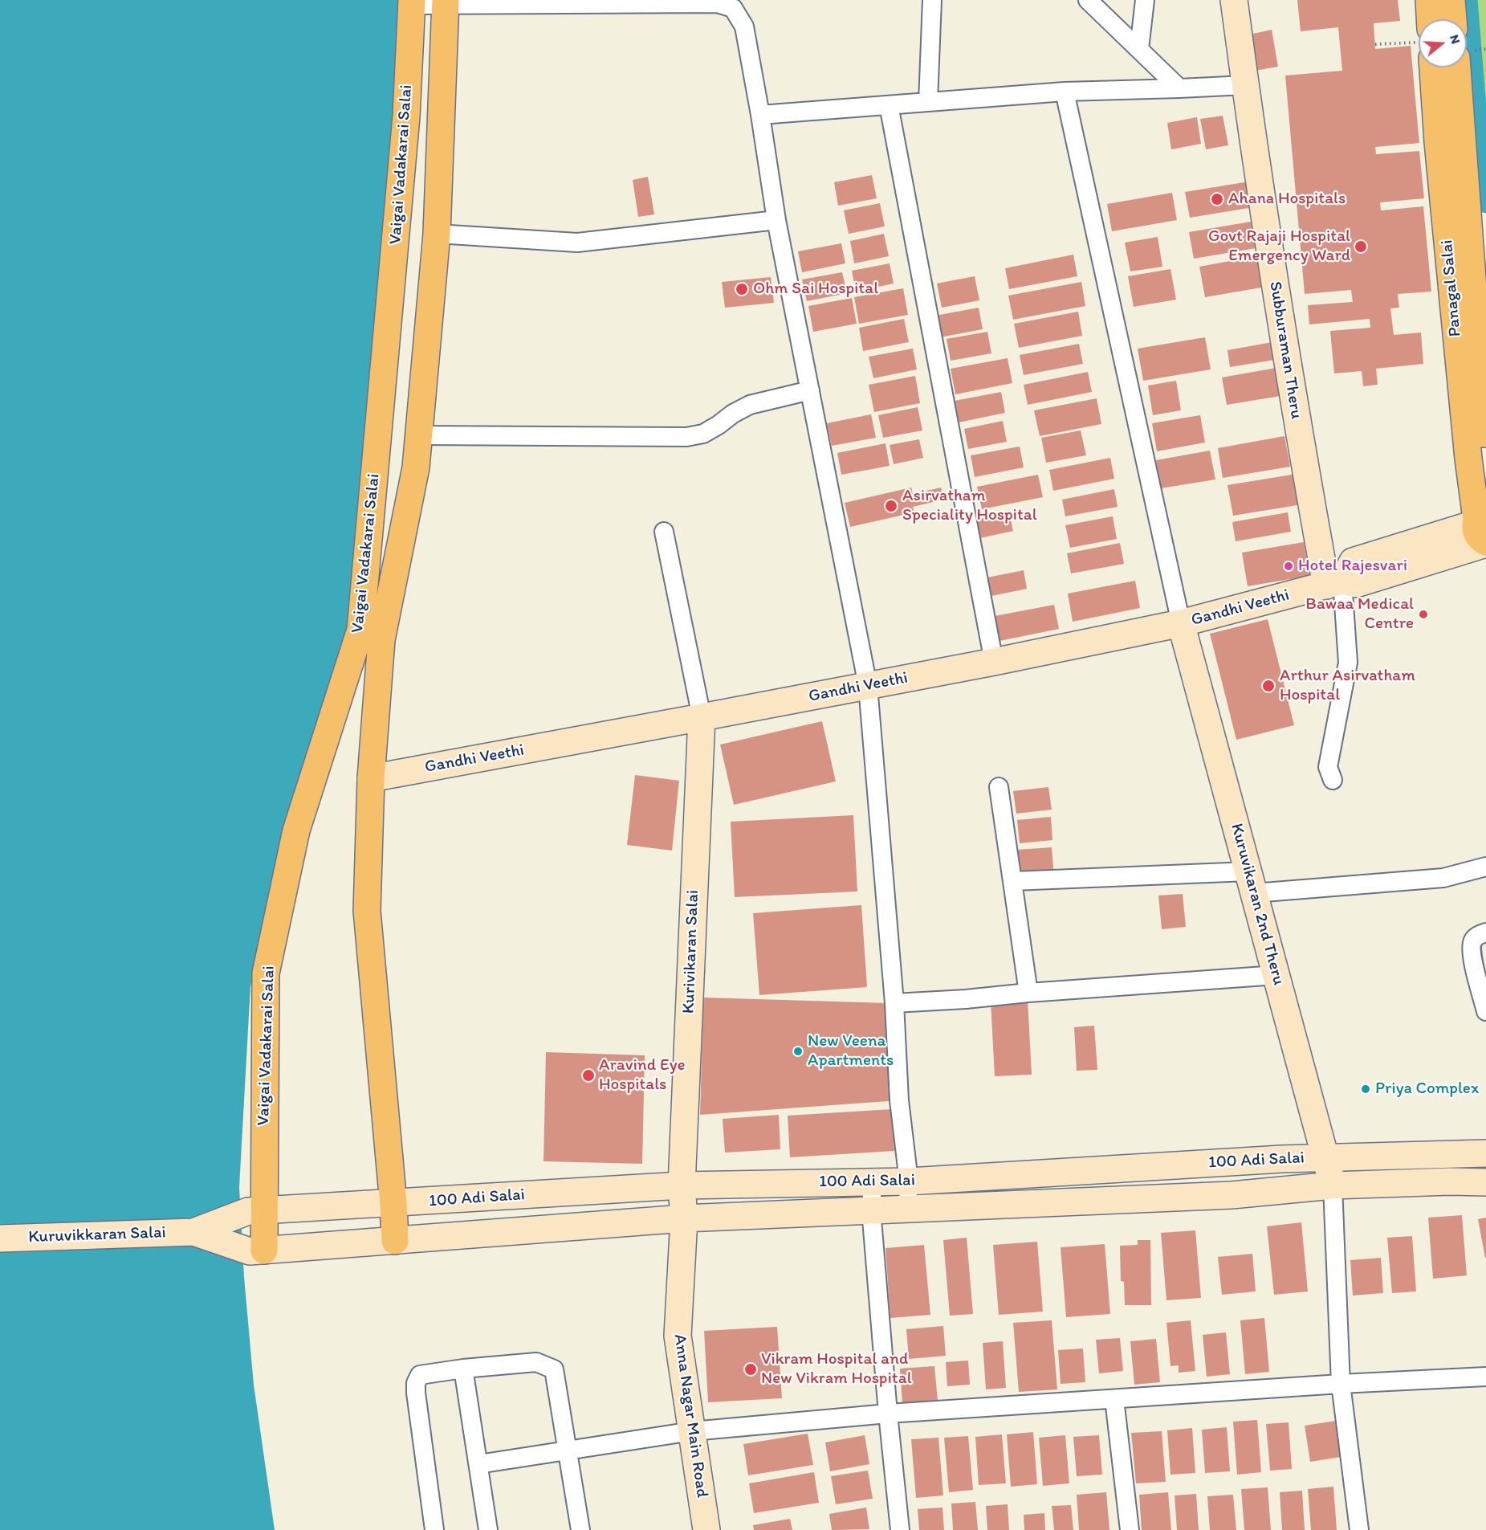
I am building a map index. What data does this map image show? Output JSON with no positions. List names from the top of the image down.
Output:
{
  "streets": {
    "main road": ["Vaigai Vadakarai Salai", "Panagal Salai"],
    "street": [
      "Subburaman Theru",
      "Gandhi Veethi",
      "Kuruvikaran 2nd Theru",
      "Kurivikaran Salai",
      "100 Adi Salai",
      "Kuruvikkaran Salai",
      "Anna Nagar Main Road"
    ]
  },
  "crossings": [
    ["Vaigai Vadakarai Salai", "Gandhi Veethi"],
    ["Vaigai Vadakarai Salai", "100 Adi Salai"],
    ["Vaigai Vadakarai Salai", "Kuruvikkaran Salai"],
    ["Subburaman Theru", "Gandhi Veethi"],
    ["Gandhi Veethi", "Kuruvikaran 2nd Theru"],
    ["Gandhi Veethi", "Kurivikaran Salai"],
    ["Kuruvikaran 2nd Theru", "100 Adi Salai"],
    ["Kurivikaran Salai", "100 Adi Salai"],
    ["Kurivikaran Salai", "Anna Nagar Main Road"],
    ["100 Adi Salai", "Kuruvikkaran Salai"],
    ["100 Adi Salai", "Anna Nagar Main Road"]
  ],
  "places": [
    "Ahana Hospitals",
    "Govt Rajaji Hospital Emergency Ward",
    "Ohm Sai Hospital",
    "Asirvatham Speciality Hospital",
    "Hotel Rajesvari",
    "Bawaa Medical Centre",
    "Arthur Asirvatham Hospital",
    "New Veena Apartments",
    "Aravind Eye Hospitals",
    "Priya Complex",
    "Vikram Hospital and New Vikram Hospital"
  ],
  "north": "right"
}
